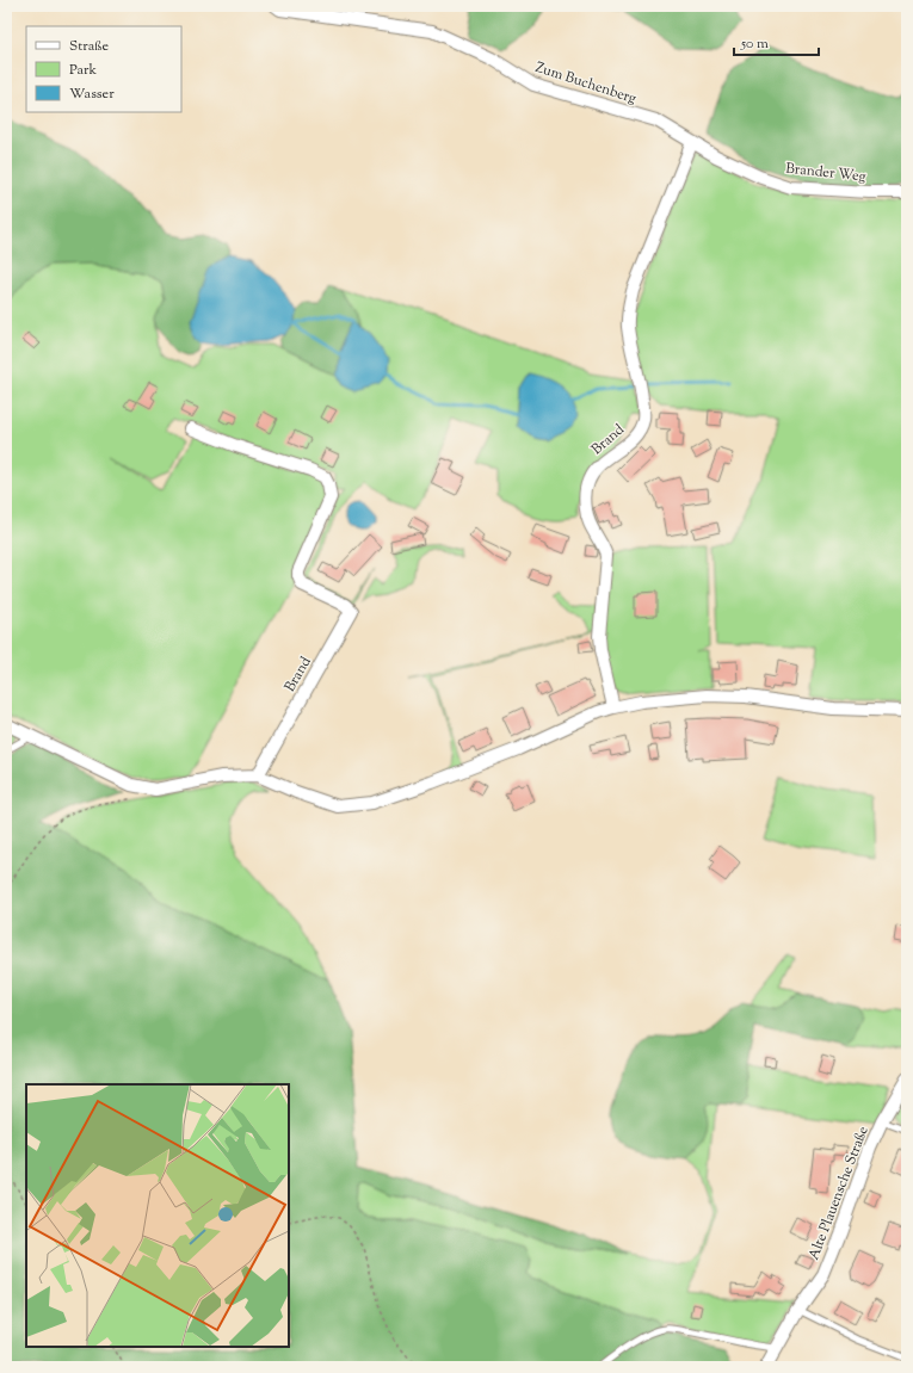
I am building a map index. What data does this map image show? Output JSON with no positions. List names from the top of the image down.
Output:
{
  "streets": {
    "street": [
      "Zum Buchenberg",
      "Brander Weg",
      "Brand",
      "Alte Plauensche Straße"
    ]
  },
  "crossings": [
    ["Zum Buchenberg", "Brander Weg"],
    ["Zum Buchenberg", "Brand"],
    ["Brander Weg", "Brand"]
  ],
  "legend": ["Straße", "Park", "Wasser"],
  "scale_bar": "50 m"
}
